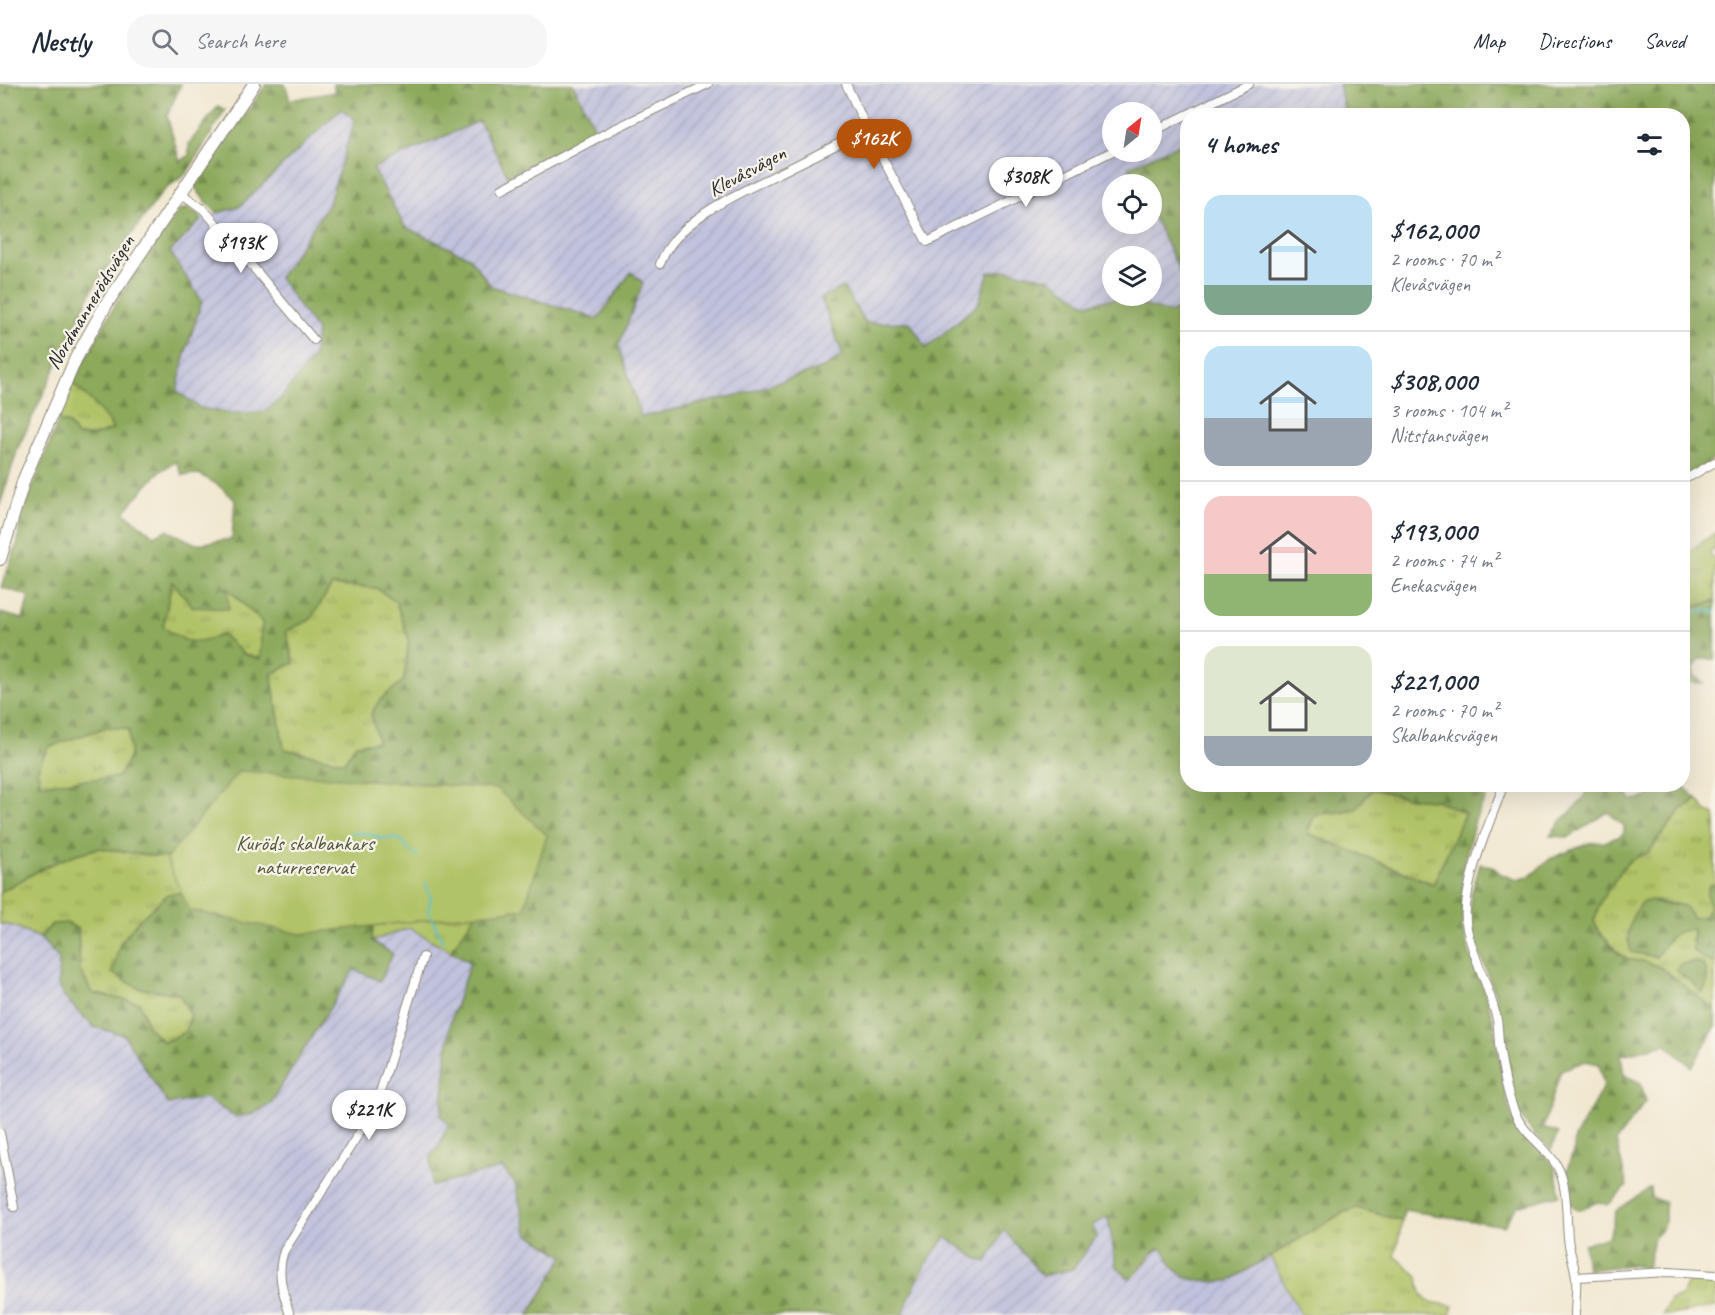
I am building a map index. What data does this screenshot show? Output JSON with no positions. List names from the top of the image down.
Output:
{
  "streets": {
    "main road": ["Nordmannerödsvägen"],
    "street": ["Klevåsvägen"]
  },
  "parks": ["Kuröds skalbankars naturreservat"],
  "north": "top right",
  "page": {
    "header": "Nestly",
    "search": "Search here",
    "nav": ["Map", "Directions", "Saved"],
    "heading": "4 homes",
    "price": [
      "$162K",
      "$308K",
      "$193K",
      "$221K"
    ],
    "list": [
      {
        "name": "$162,000",
        "note": "2 rooms · 70 m² · Klevåsvägen"
      },
      {
        "name": "$308,000",
        "note": "3 rooms · 104 m² · Nitstansvägen"
      },
      {
        "name": "$193,000",
        "note": "2 rooms · 74 m² · Enekasvägen"
      },
      {
        "name": "$221,000",
        "note": "2 rooms · 70 m² · Skalbanksvägen"
      }
    ]
  }
}
